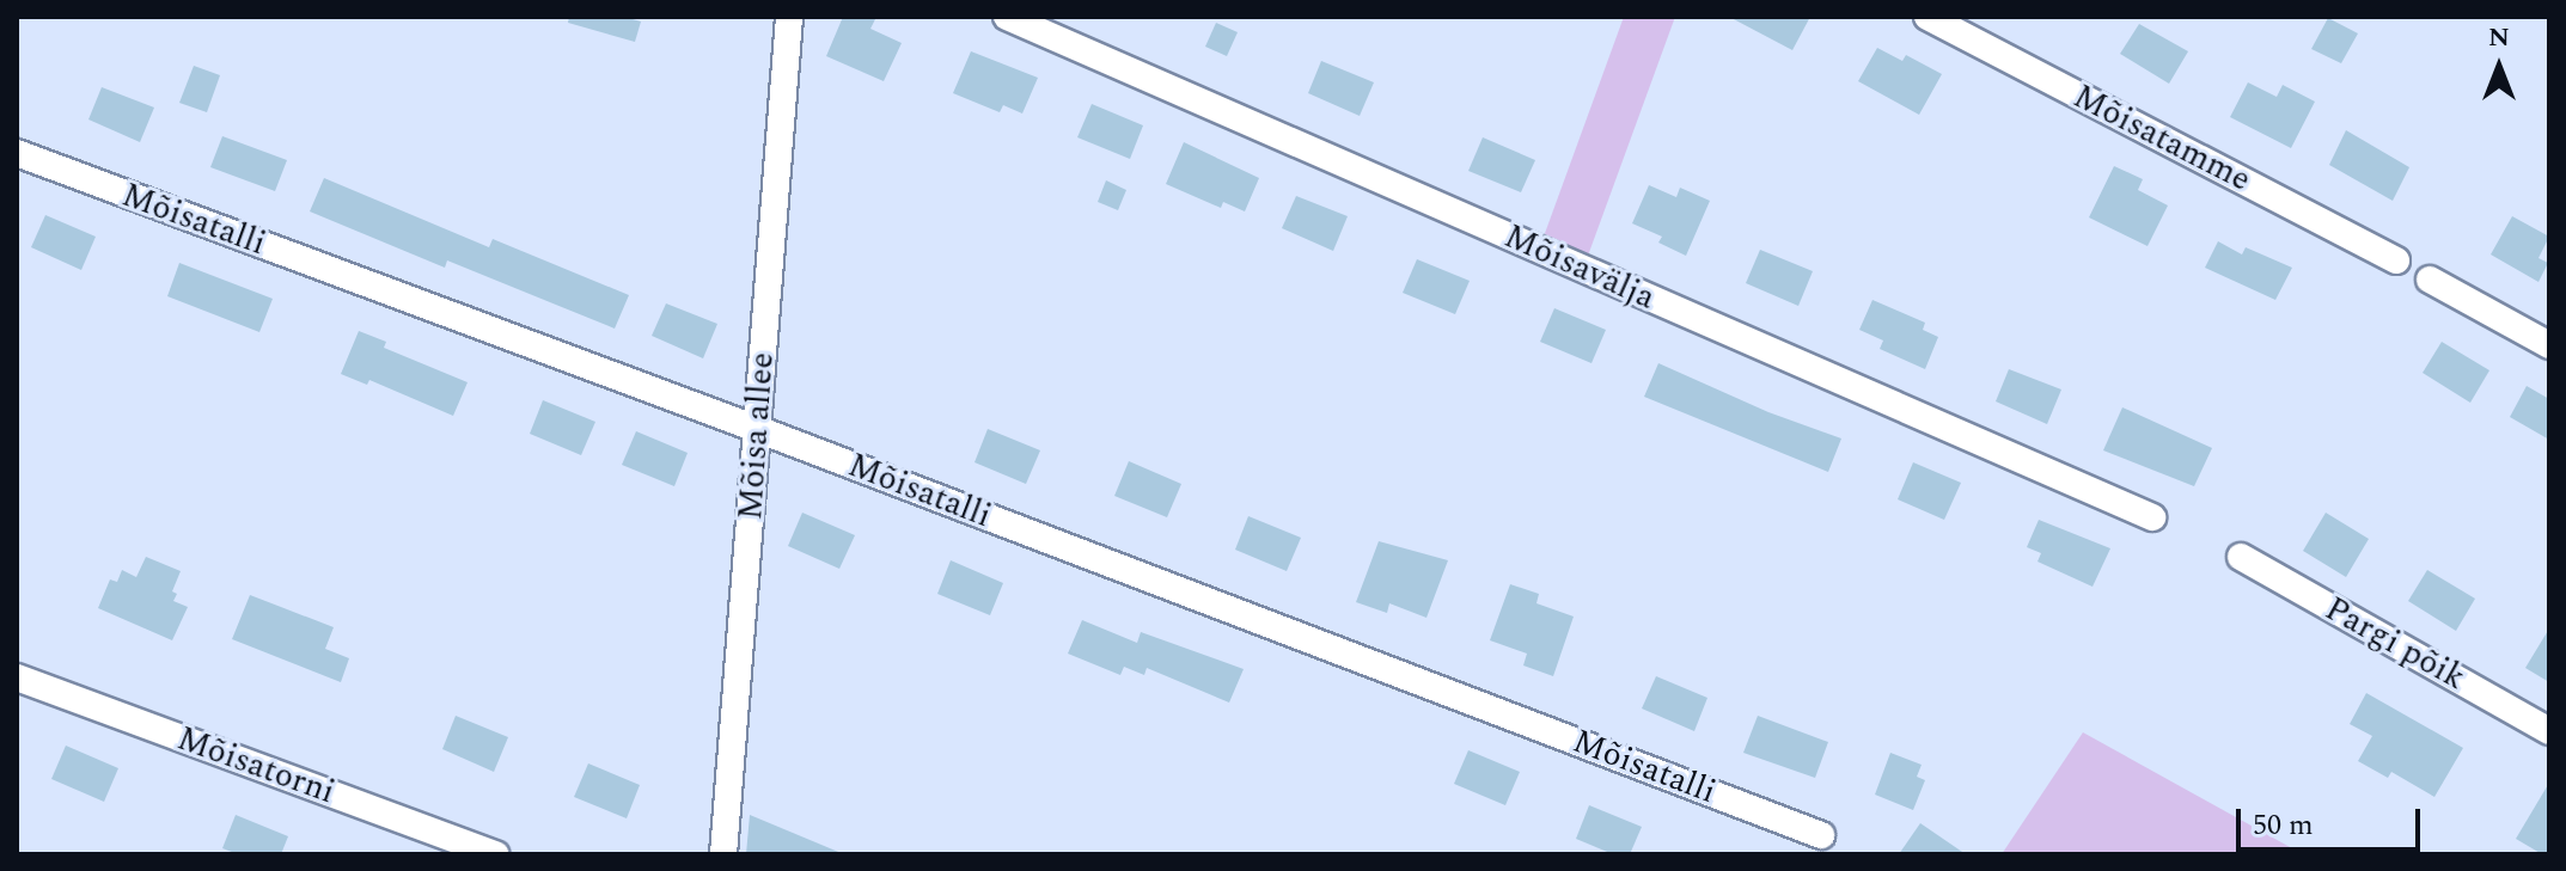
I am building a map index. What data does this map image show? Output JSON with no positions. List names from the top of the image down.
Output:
{
  "streets": {
    "street": [
      "Mõisatamme",
      "Mõisatalli",
      "Mõisavälja",
      "Mõisa allee",
      "Pargi põik",
      "Mõisatorni"
    ]
  },
  "crossings": [
    ["Mõisatalli", "Mõisa allee"]
  ],
  "scale_bar": "50 m",
  "north": "top"
}
